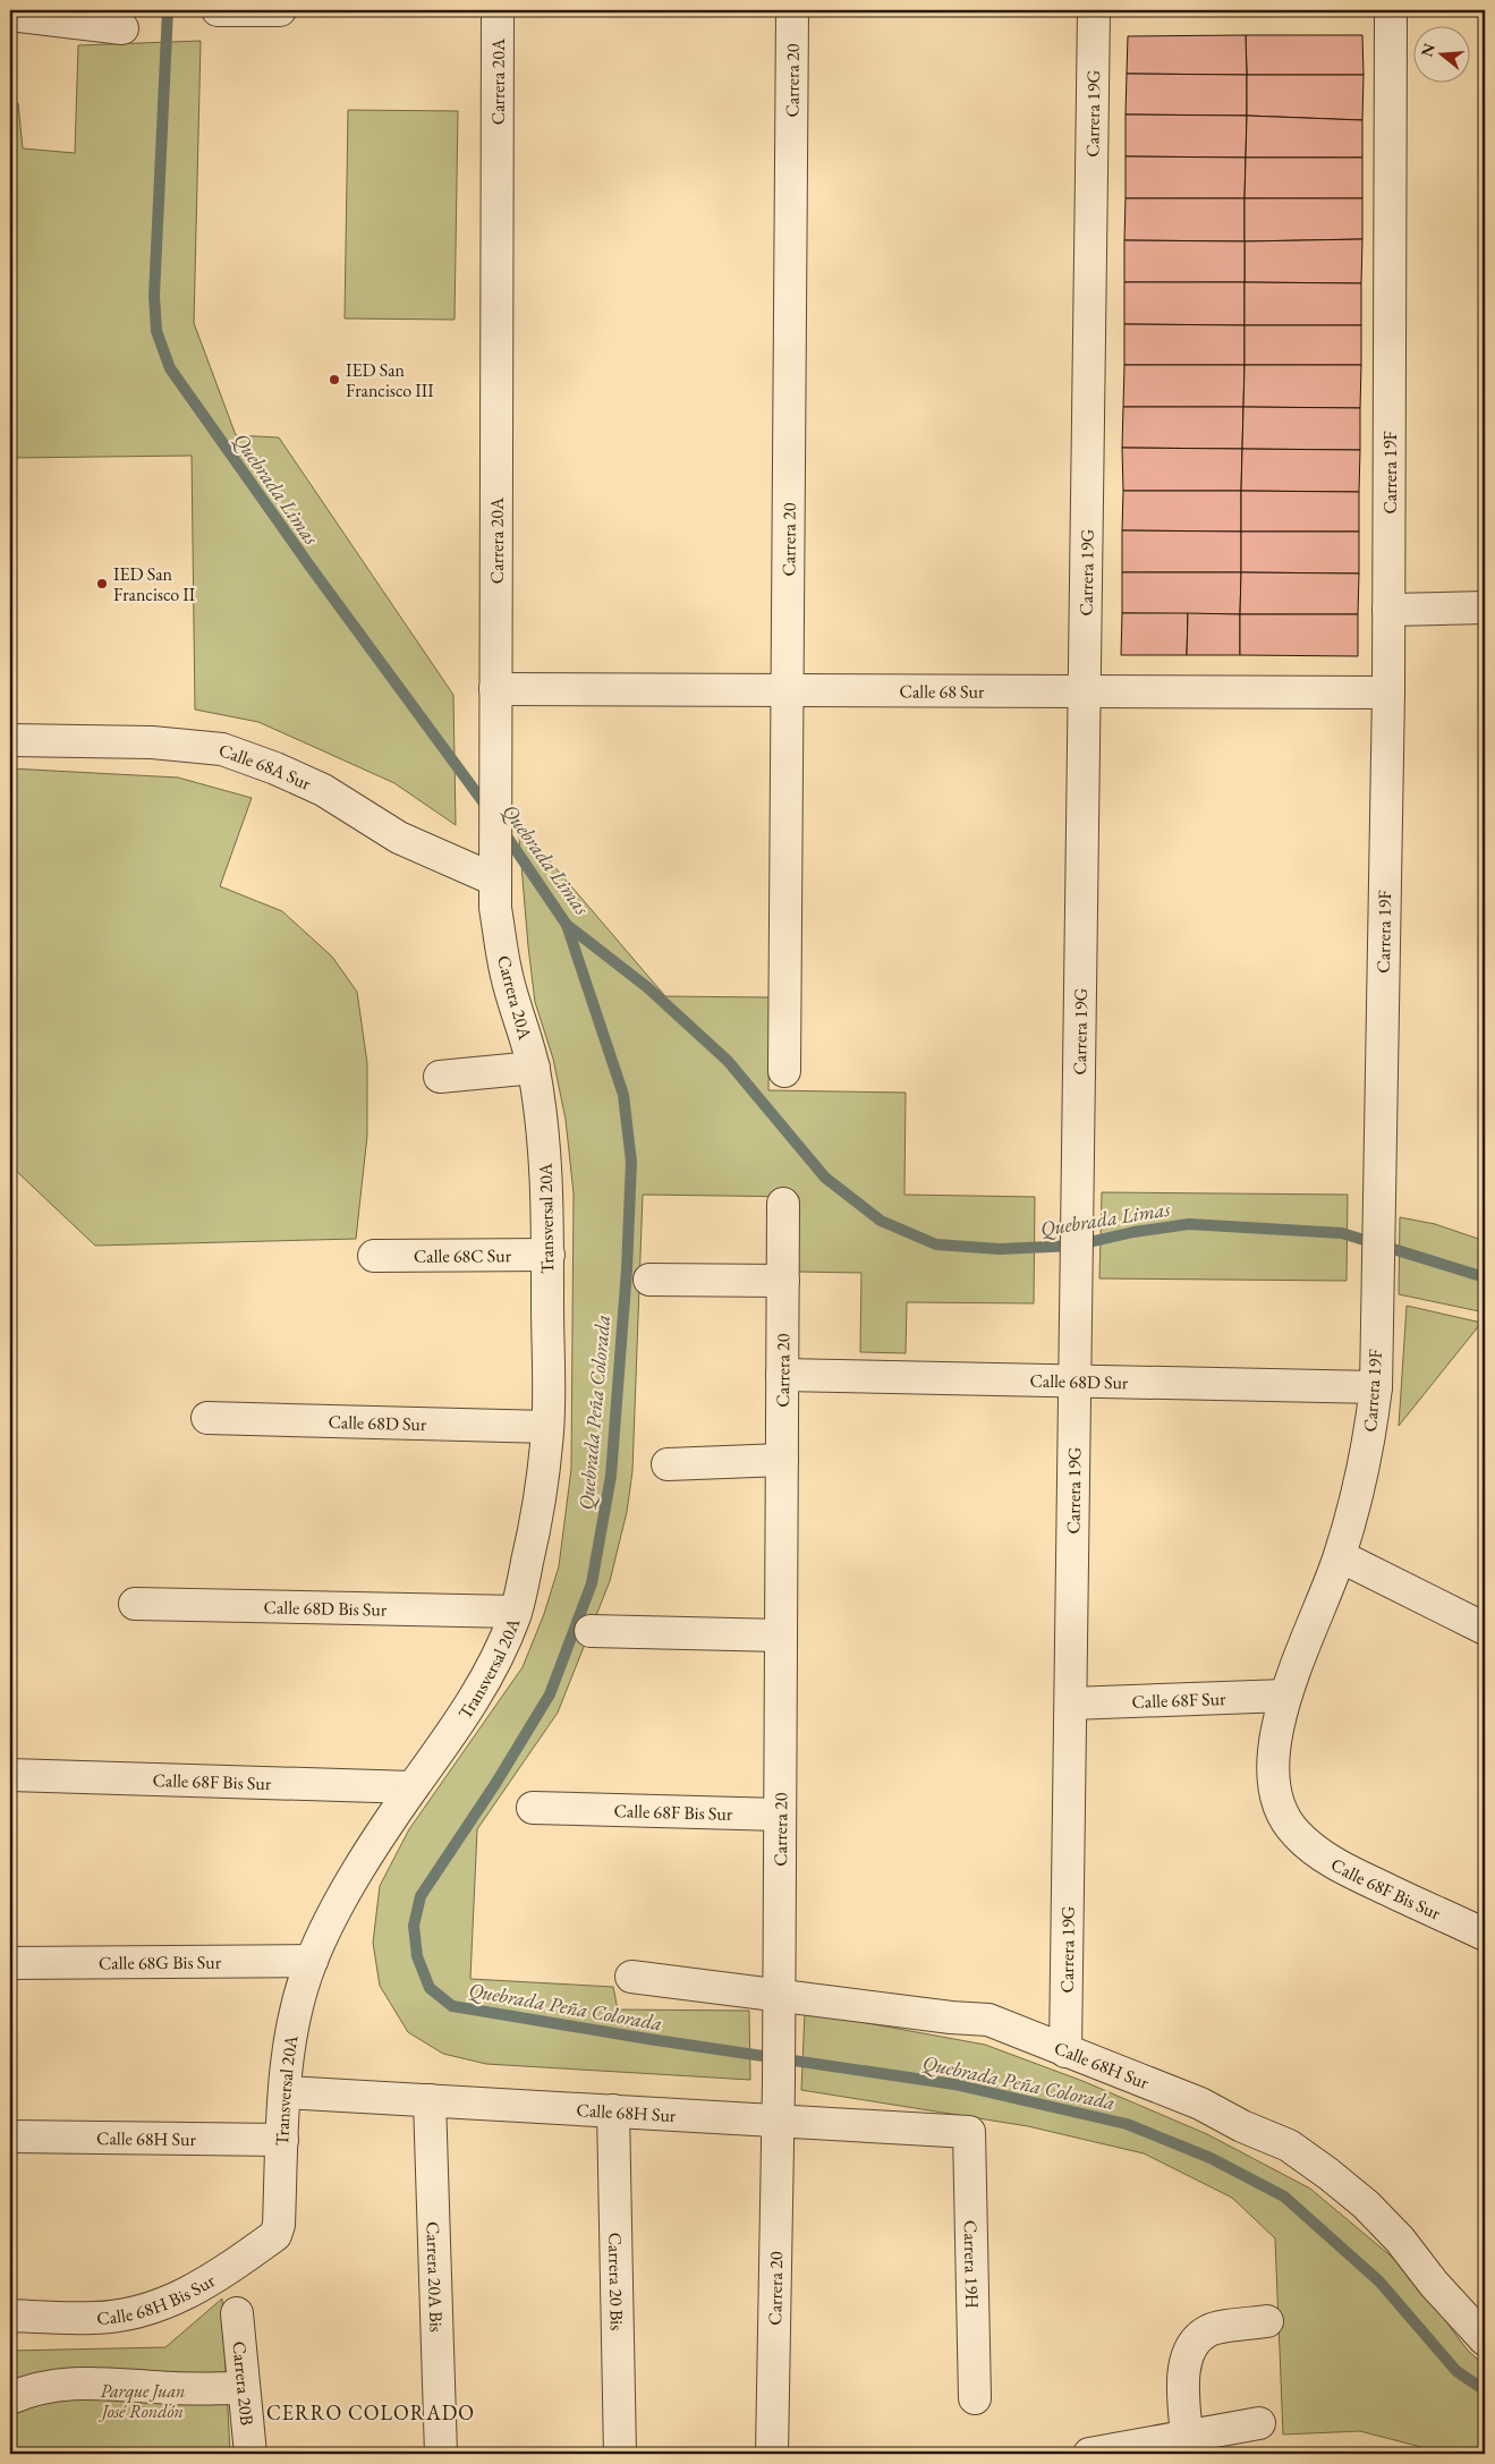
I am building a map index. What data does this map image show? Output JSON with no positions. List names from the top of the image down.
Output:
{
  "streets": {
    "street": [
      "Carrera 20A",
      "Carrera 20",
      "Carrera 19G",
      "Carrera 19F",
      "Calle 68 Sur",
      "Calle 68A Sur",
      "Transversal 20A",
      "Calle 68C Sur",
      "Calle 68D Sur",
      "Calle 68D Bis Sur",
      "Calle 68F Sur",
      "Calle 68F Bis Sur",
      "Calle 68G Bis Sur",
      "Calle 68H Sur",
      "Carrera 19H",
      "Carrera 20A Bis",
      "Carrera 20 Bis",
      "Calle 68H Bis Sur",
      "Carrera 20B"
    ]
  },
  "crossings": [
    ["Carrera 20A", "Calle 68 Sur"],
    ["Carrera 20A", "Calle 68A Sur"],
    ["Carrera 20A", "Transversal 20A"],
    ["Carrera 20", "Calle 68 Sur"],
    ["Carrera 20", "Calle 68D Sur"],
    ["Carrera 20", "Calle 68F Bis Sur"],
    ["Carrera 20", "Calle 68H Sur"],
    ["Carrera 19G", "Calle 68 Sur"],
    ["Carrera 19G", "Calle 68D Sur"],
    ["Carrera 19G", "Calle 68F Sur"],
    ["Carrera 19G", "Calle 68H Sur"],
    ["Carrera 19F", "Calle 68 Sur"],
    ["Carrera 19F", "Calle 68D Sur"],
    ["Carrera 19F", "Calle 68F Sur"],
    ["Carrera 19F", "Calle 68F Bis Sur"],
    ["Transversal 20A", "Calle 68C Sur"],
    ["Transversal 20A", "Calle 68D Sur"],
    ["Transversal 20A", "Calle 68D Bis Sur"],
    ["Transversal 20A", "Calle 68F Bis Sur"],
    ["Transversal 20A", "Calle 68G Bis Sur"],
    ["Transversal 20A", "Calle 68H Sur"],
    ["Transversal 20A", "Calle 68H Bis Sur"],
    ["Calle 68H Sur", "Carrera 19H"],
    ["Calle 68H Sur", "Carrera 20A Bis"],
    ["Calle 68H Sur", "Carrera 20 Bis"]
  ],
  "districts": ["CERRO COLORADO"],
  "water": ["Quebrada Limas", "Quebrada Peña Colorada"],
  "parks": ["Parque Juan José Rondón"],
  "places": ["IED San Francisco III", "IED San Francisco II"],
  "north": "left"
}
